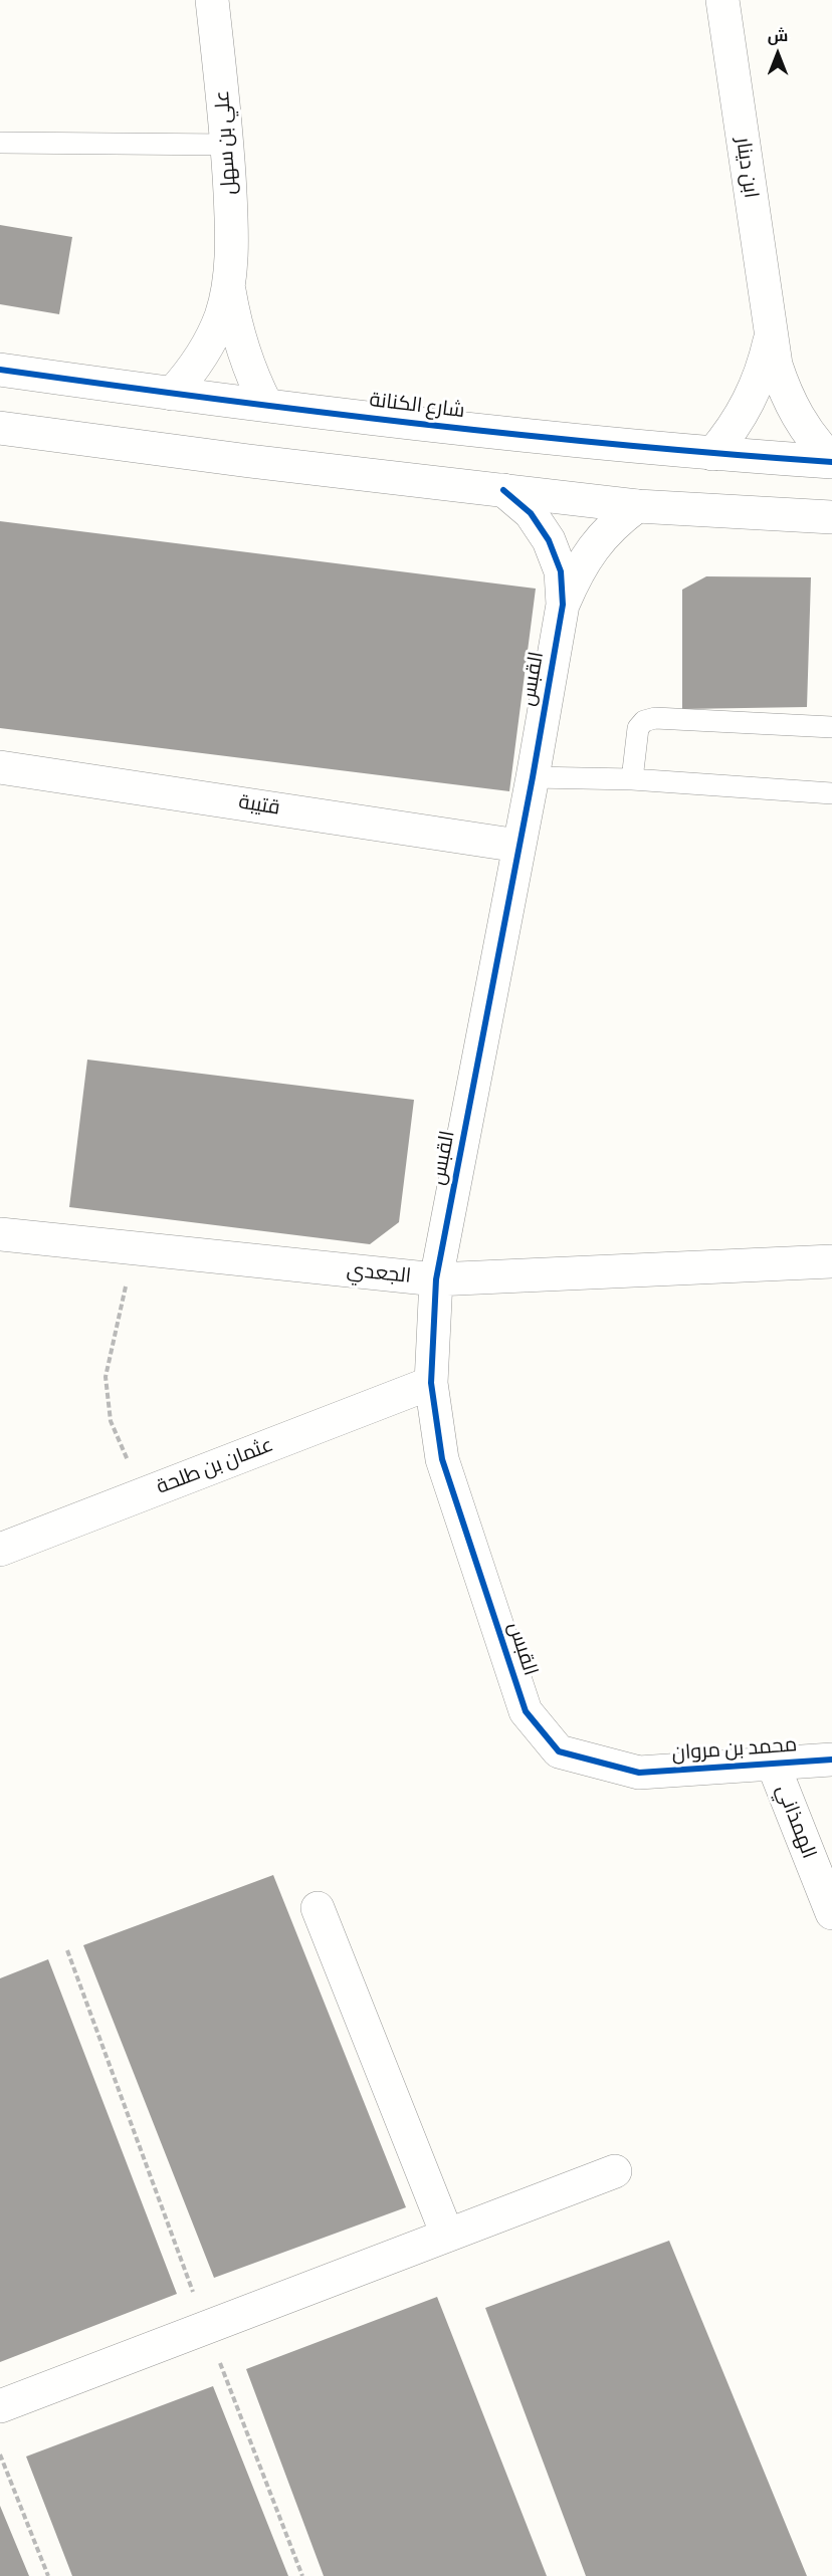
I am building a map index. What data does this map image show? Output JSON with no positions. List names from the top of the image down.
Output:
{
  "streets": {
    "street": [
      "علي بن سهل",
      "ابن دينار",
      "شارع الكنانة",
      "القبس",
      "قتيبة",
      "الجعدي",
      "عثمان بن طلحة",
      "محمد بن مروان",
      "الهمذاني"
    ]
  },
  "crossings": [
    ["علي بن سهل", "شارع الكنانة"],
    ["ابن دينار", "شارع الكنانة"],
    ["القبس", "قتيبة"],
    ["القبس", "الجعدي"],
    ["القبس", "عثمان بن طلحة"],
    ["القبس", "محمد بن مروان"],
    ["محمد بن مروان", "الهمذاني"]
  ],
  "north": "top"
}
